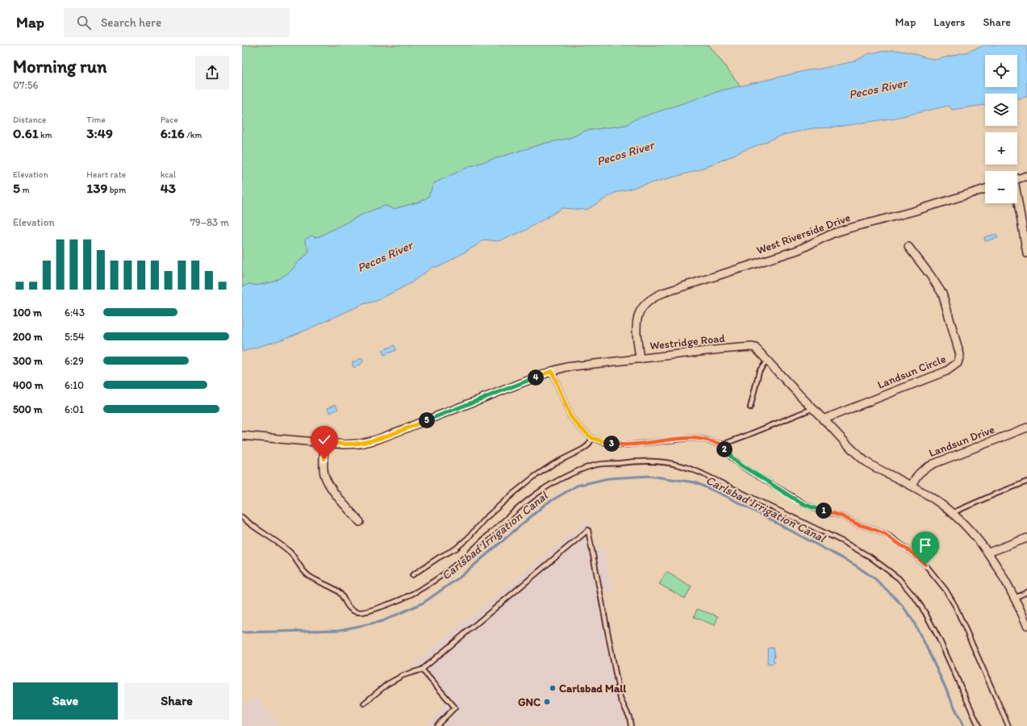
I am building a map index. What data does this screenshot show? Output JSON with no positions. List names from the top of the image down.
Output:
{
  "streets": {
    "street": [
      "West Riverside Drive",
      "Westridge Road",
      "Landsun Circle",
      "Landsun Drive"
    ]
  },
  "crossings": [
    ["West Riverside Drive", "Westridge Road"],
    ["Westridge Road", "Landsun Circle"],
    ["Westridge Road", "Landsun Drive"]
  ],
  "water": ["Pecos River", "Carlsbad Irrigation Canal"],
  "places": ["Carlsbad Mall", "GNC"],
  "page": {
    "header": "Map",
    "search": "Search here",
    "nav": ["Map", "Layers", "Share"],
    "heading": ["Morning run", "07:56"],
    "map_buttons": ["+", "−"],
    "stats": [
      ["Distance", "0.61 km"],
      ["Time", "3:49"],
      ["Pace", "6:16 /km"],
      ["Elevation", "5 m"],
      ["Heart rate", "139 bpm"],
      ["kcal", "43"]
    ],
    "chart": ["Elevation", "79–83 m"],
    "list": [
      {
        "name": "100 m",
        "note": "6:43"
      },
      {
        "name": "200 m",
        "note": "5:54"
      },
      {
        "name": "300 m",
        "note": "6:29"
      },
      {
        "name": "400 m",
        "note": "6:10"
      },
      {
        "name": "500 m",
        "note": "6:01"
      }
    ],
    "pins": [
      "4",
      "5",
      "3",
      "2",
      "1"
    ],
    "buttons": ["Save", "Share"]
  }
}
